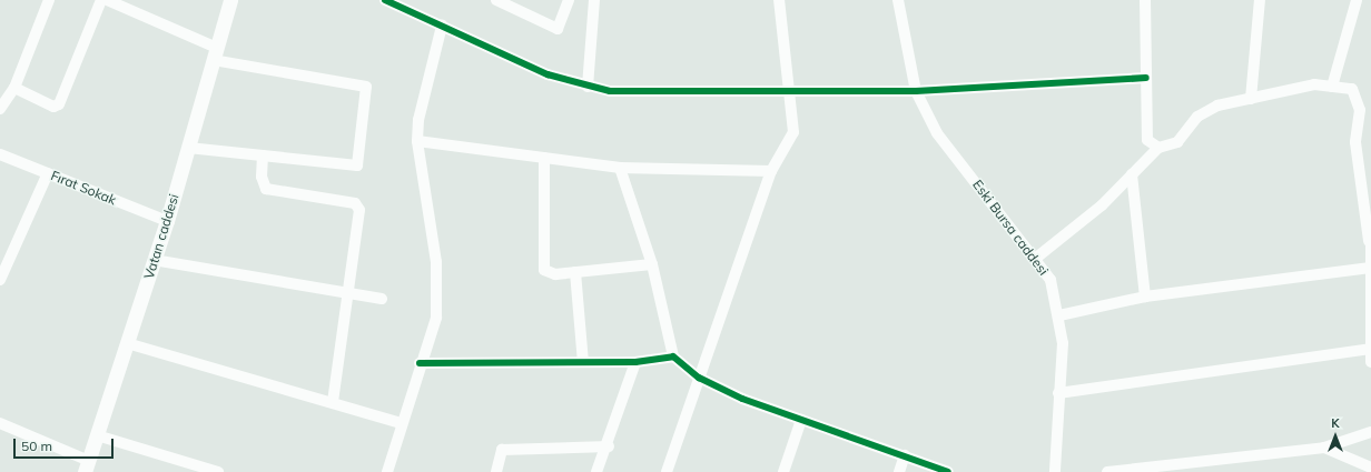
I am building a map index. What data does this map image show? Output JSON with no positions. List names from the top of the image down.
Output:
{
  "streets": {
    "street": ["Fırat Sokak", "Eski Bursa caddesi", "Vatan caddesi"]
  },
  "crossings": [
    ["Fırat Sokak", "Vatan caddesi"]
  ],
  "scale_bar": "50 m",
  "north": "top"
}
